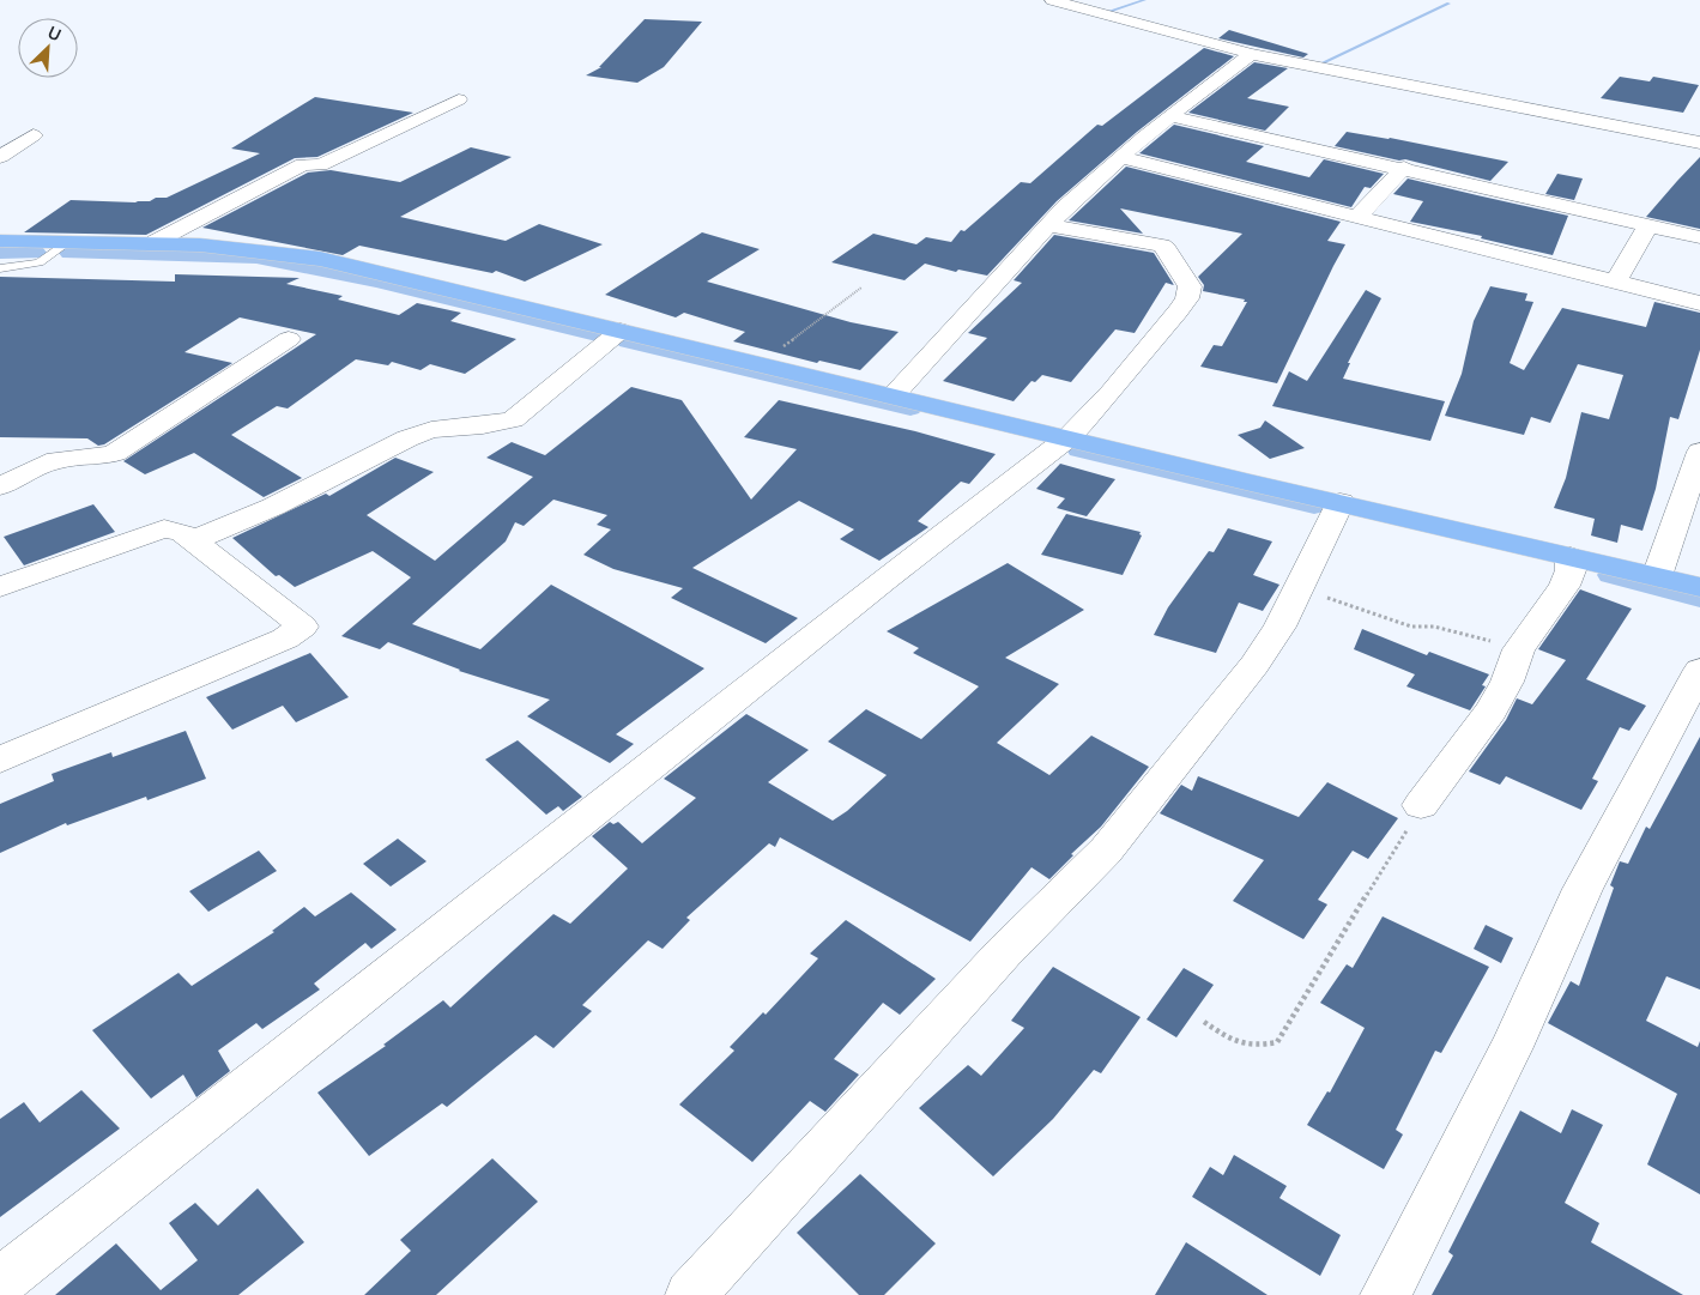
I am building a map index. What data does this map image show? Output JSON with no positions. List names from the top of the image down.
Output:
{
  "north": "top right"
}
